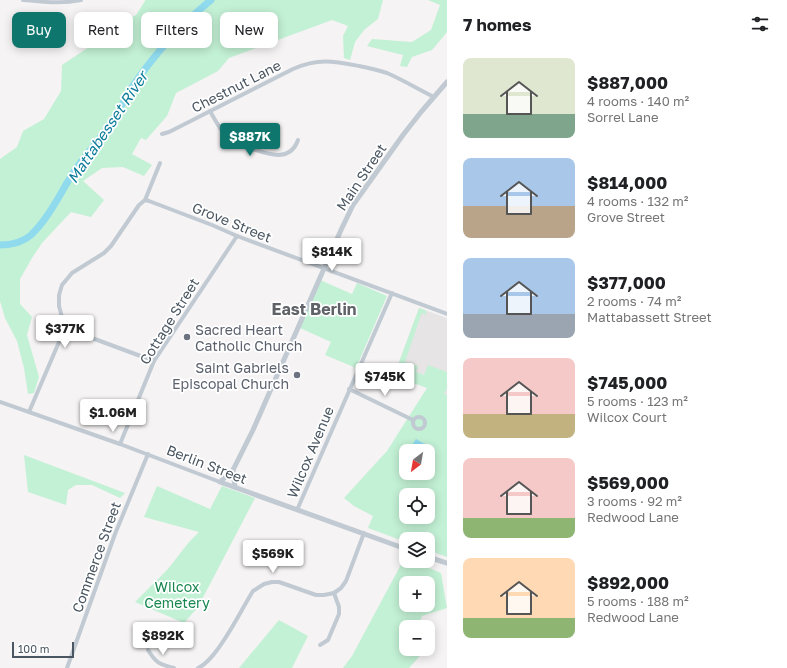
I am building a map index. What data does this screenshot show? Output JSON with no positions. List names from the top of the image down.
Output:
{
  "streets": {
    "street": [
      "Chestnut Lane",
      "Main Street",
      "Grove Street",
      "Cottage Street",
      "Wilcox Avenue",
      "Berlin Street",
      "Commerce Street"
    ]
  },
  "crossings": [
    ["Chestnut Lane", "Main Street"],
    ["Main Street", "Grove Street"],
    ["Main Street", "Berlin Street"],
    ["Grove Street", "Cottage Street"],
    ["Grove Street", "Wilcox Avenue"],
    ["Cottage Street", "Berlin Street"],
    ["Wilcox Avenue", "Berlin Street"],
    ["Berlin Street", "Commerce Street"]
  ],
  "districts": ["East Berlin"],
  "water": ["Mattabesset River"],
  "parks": ["Wilcox Cemetery"],
  "places": ["Sacred Heart Catholic Church", "Saint Gabriels Episcopal Church"],
  "scale_bar": "100 m",
  "north": "bottom left",
  "page": {
    "heading": "7 homes",
    "chip": [
      "Buy",
      "Rent",
      "Filters",
      "New"
    ],
    "list": [
      {
        "name": "$887,000",
        "note": "4 rooms · 140 m² · Sorrel Lane"
      },
      {
        "name": "$814,000",
        "note": "4 rooms · 132 m² · Grove Street"
      },
      {
        "name": "$377,000",
        "note": "2 rooms · 74 m² · Mattabassett Street"
      },
      {
        "name": "$745,000",
        "note": "5 rooms · 123 m² · Wilcox Court"
      },
      {
        "name": "$569,000",
        "note": "3 rooms · 92 m² · Redwood Lane"
      },
      {
        "name": "$892,000",
        "note": "5 rooms · 188 m² · Redwood Lane"
      }
    ],
    "price": [
      "$887K",
      "$814K",
      "$377K",
      "$745K",
      "$1.06M",
      "$569K",
      "$892K"
    ],
    "map_buttons": ["+", "−"],
    "scale": "100 m"
  }
}
